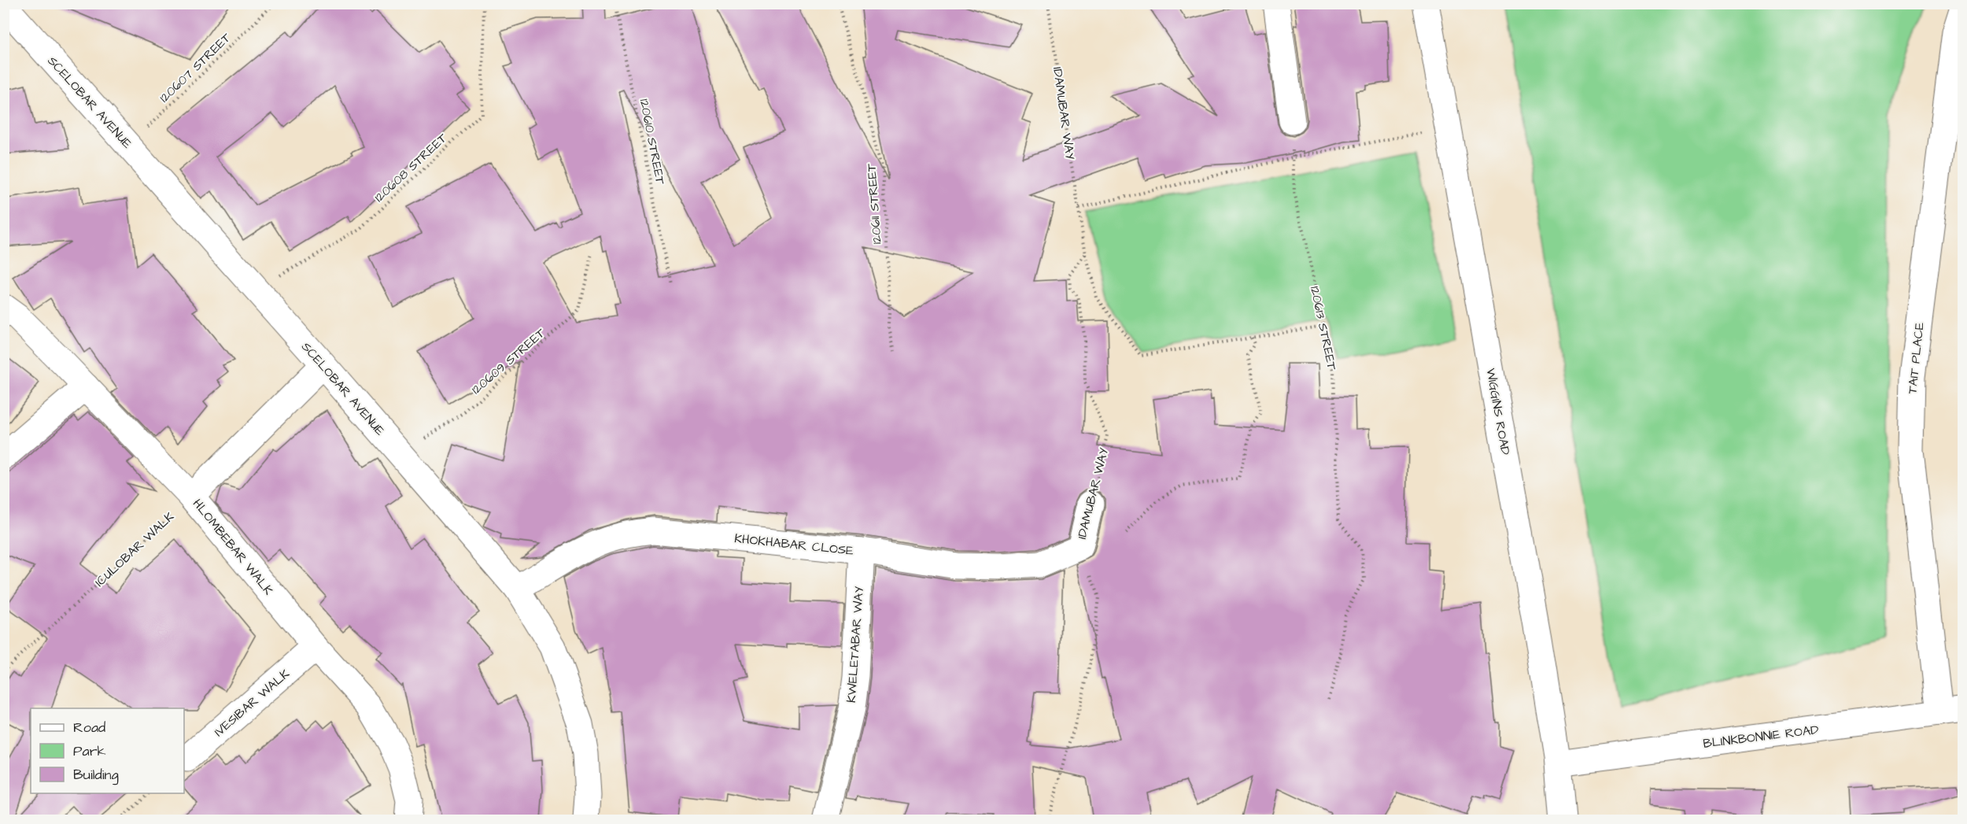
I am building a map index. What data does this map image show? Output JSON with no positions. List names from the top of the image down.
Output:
{
  "streets": {
    "street": [
      "SCELOBAR AVENUE",
      "IDAMUBAR WAY",
      "TAIT PLACE",
      "WIGGINS ROAD",
      "KHOKHABAR CLOSE",
      "HLOMBEBAR WALK",
      "KWELETABAR WAY",
      "IVESIBAR WALK",
      "BLINKBONNIE ROAD"
    ],
    "path": [
      "120607 STREET",
      "120610 STREET",
      "120608 STREET",
      "120611 STREET",
      "120613 STREET",
      "120609 STREET",
      "ICULOBAR WALK"
    ]
  },
  "crossings": [
    ["120607 STREET", "SCELOBAR AVENUE"],
    ["SCELOBAR AVENUE", "120608 STREET"],
    ["SCELOBAR AVENUE", "120609 STREET"],
    ["SCELOBAR AVENUE", "KHOKHABAR CLOSE"],
    ["IDAMUBAR WAY", "KHOKHABAR CLOSE"],
    ["TAIT PLACE", "BLINKBONNIE ROAD"],
    ["WIGGINS ROAD", "BLINKBONNIE ROAD"],
    ["KHOKHABAR CLOSE", "KWELETABAR WAY"],
    ["HLOMBEBAR WALK", "ICULOBAR WALK"],
    ["HLOMBEBAR WALK", "IVESIBAR WALK"]
  ],
  "legend": ["Road", "Park", "Building"]
}
